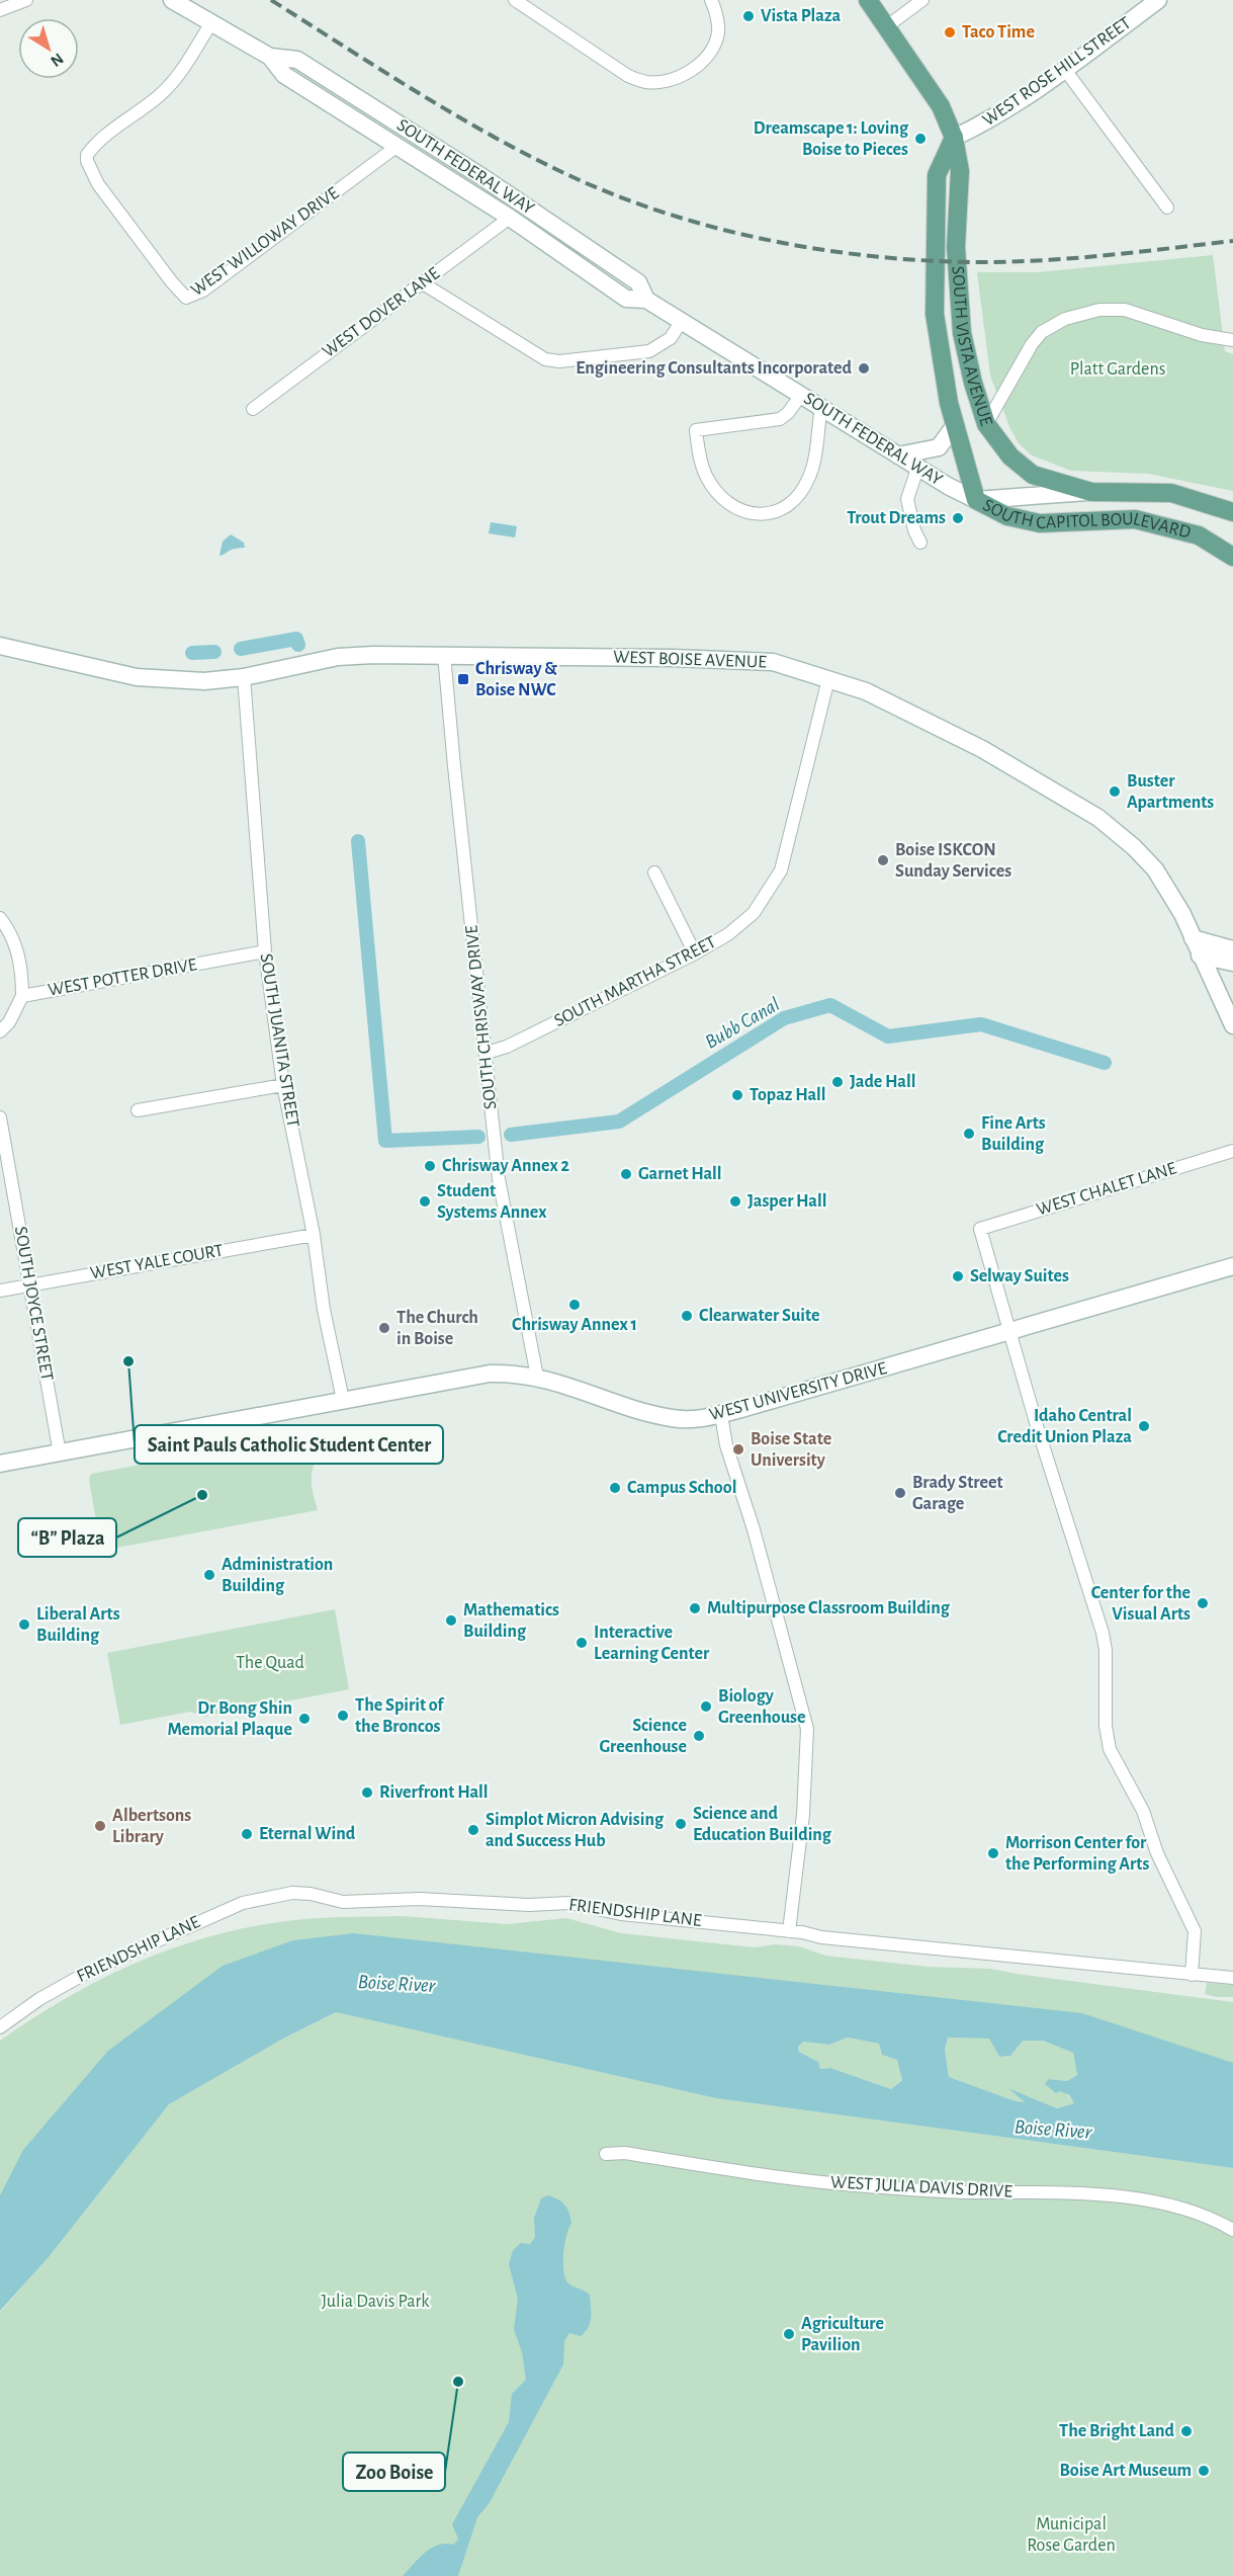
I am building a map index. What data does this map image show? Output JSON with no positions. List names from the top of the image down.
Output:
{
  "streets": {
    "main road": ["SOUTH VISTA AVENUE", "SOUTH CAPITOL BOULEVARD"],
    "street": [
      "WEST ROSE HILL STREET",
      "SOUTH FEDERAL WAY",
      "WEST WILLOWAY DRIVE",
      "WEST DOVER LANE",
      "WEST BOISE AVENUE",
      "WEST POTTER DRIVE",
      "SOUTH MARTHA STREET",
      "SOUTH CHRISWAY DRIVE",
      "SOUTH JUANITA STREET",
      "WEST CHALET LANE",
      "WEST YALE COURT",
      "SOUTH JOYCE STREET",
      "WEST UNIVERSITY DRIVE",
      "FRIENDSHIP LANE",
      "WEST JULIA DAVIS DRIVE"
    ]
  },
  "crossings": [
    ["WEST ROSE HILL STREET", "SOUTH VISTA AVENUE"],
    ["SOUTH FEDERAL WAY", "WEST WILLOWAY DRIVE"],
    ["SOUTH FEDERAL WAY", "WEST DOVER LANE"],
    ["SOUTH FEDERAL WAY", "SOUTH VISTA AVENUE"],
    ["SOUTH FEDERAL WAY", "SOUTH CAPITOL BOULEVARD"],
    ["SOUTH VISTA AVENUE", "SOUTH CAPITOL BOULEVARD"],
    ["WEST BOISE AVENUE", "SOUTH MARTHA STREET"],
    ["WEST BOISE AVENUE", "SOUTH CHRISWAY DRIVE"],
    ["WEST BOISE AVENUE", "SOUTH JUANITA STREET"],
    ["WEST POTTER DRIVE", "SOUTH JUANITA STREET"],
    ["SOUTH MARTHA STREET", "SOUTH CHRISWAY DRIVE"],
    ["SOUTH CHRISWAY DRIVE", "WEST UNIVERSITY DRIVE"],
    ["SOUTH JUANITA STREET", "WEST YALE COURT"],
    ["SOUTH JUANITA STREET", "WEST UNIVERSITY DRIVE"],
    ["WEST CHALET LANE", "WEST UNIVERSITY DRIVE"],
    ["WEST YALE COURT", "SOUTH JOYCE STREET"],
    ["SOUTH JOYCE STREET", "WEST UNIVERSITY DRIVE"]
  ],
  "water": ["Bubb Canal", "Boise River"],
  "parks": [
    "Platt Gardens",
    "The Quad",
    "Julia Davis Park",
    "Municipal Rose Garden"
  ],
  "places": {
    "other": [
      "Vista Plaza",
      "Taco Time",
      "Dreamscape 1: Loving Boise to Pieces",
      "Engineering Consultants Incorporated",
      "Trout Dreams",
      "Buster Apartments",
      "Boise ISKCON Sunday Services",
      "Jade Hall",
      "Topaz Hall",
      "Fine Arts Building",
      "Chrisway Annex 2",
      "Garnet Hall",
      "Student Systems Annex",
      "Jasper Hall",
      "Selway Suites",
      "Chrisway Annex 1",
      "Clearwater Suite",
      "The Church in Boise",
      "Saint Pauls Catholic Student Center",
      "Idaho Central Credit Union Plaza",
      "Boise State University",
      "Campus School",
      "Brady Street Garage",
      "“B” Plaza",
      "Administration Building",
      "Center for the Visual Arts",
      "Multipurpose Classroom Building",
      "Mathematics Building",
      "Liberal Arts Building",
      "Interactive Learning Center",
      "Biology Greenhouse",
      "The Spirit of the Broncos",
      "Dr Bong Shin Memorial Plaque",
      "Science Greenhouse",
      "Riverfront Hall",
      "Science and Education Building",
      "Albertsons Library",
      "Simplot Micron Advising and Success Hub",
      "Eternal Wind",
      "Morrison Center for the Performing Arts",
      "Agriculture Pavilion",
      "Zoo Boise",
      "The Bright Land",
      "Boise Art Museum"
    ],
    "transit": ["Chrisway & Boise NWC"]
  },
  "north": "bottom right"
}
